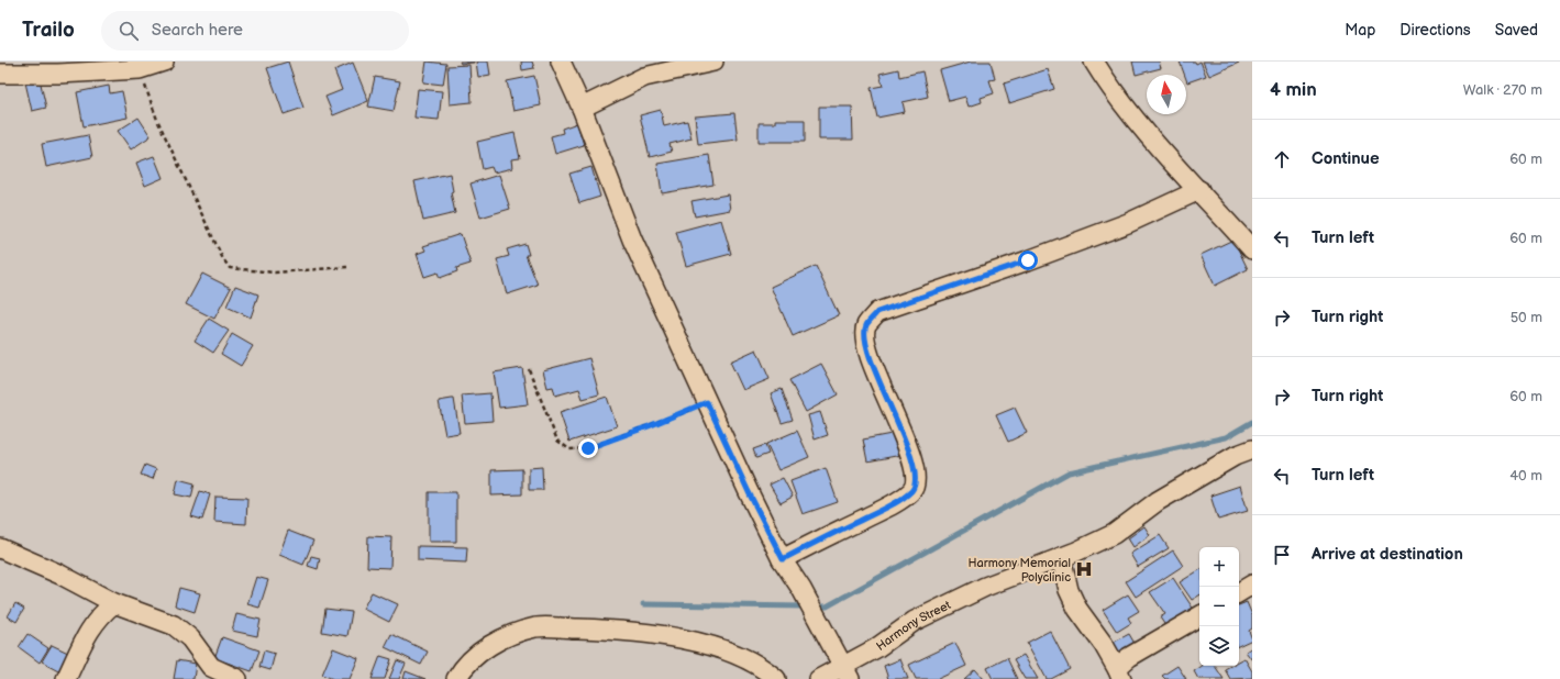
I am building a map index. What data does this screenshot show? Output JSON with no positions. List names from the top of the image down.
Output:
{
  "streets": {
    "street": ["Harmony Street"]
  },
  "places": {
    "hospital": ["Harmony Memorial Polyclinic"]
  },
  "north": "top",
  "page": {
    "header": "Trailo",
    "search": "Search here",
    "nav": ["Map", "Directions", "Saved"],
    "heading": ["4 min", "Walk · 270 m"],
    "list": [
      ["Continue", "60 m"],
      ["Turn left", "60 m"],
      ["Turn right", "50 m"],
      ["Turn right", "60 m"],
      ["Turn left", "40 m"],
      "Arrive at destination"
    ],
    "map_buttons": ["+", "−"]
  }
}
